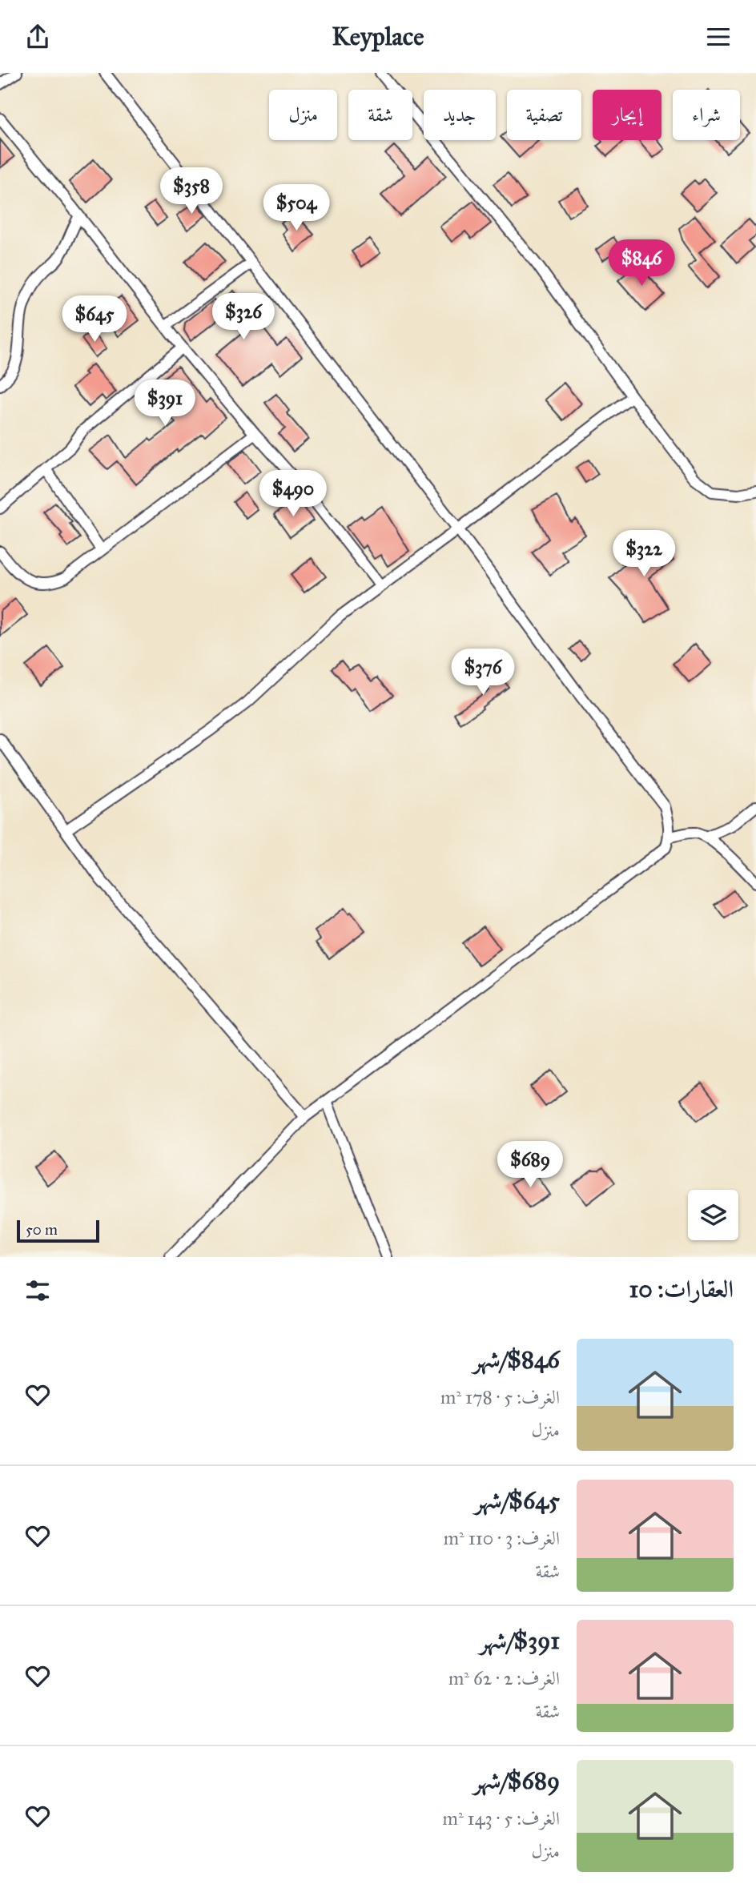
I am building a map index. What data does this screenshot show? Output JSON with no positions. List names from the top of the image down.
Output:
{
  "scale_bar": "50 m",
  "page": {
    "header": "Keyplace",
    "chip": [
      "شراء",
      "إيجار",
      "تصفية",
      "جديد",
      "شقة",
      "منزل"
    ],
    "price": [
      "$358",
      "$504",
      "$846",
      "$326",
      "$645",
      "$391",
      "$490",
      "$322",
      "$376",
      "$689"
    ],
    "scale": "50 m",
    "heading": "العقارات: 10",
    "list": [
      {
        "name": "$846/شهر",
        "note": "الغرف: 5 · 178 m² · منزل"
      },
      {
        "name": "$645/شهر",
        "note": "الغرف: 3 · 110 m² · شقة"
      },
      {
        "name": "$391/شهر",
        "note": "الغرف: 2 · 62 m² · شقة"
      },
      {
        "name": "$689/شهر",
        "note": "الغرف: 5 · 143 m² · منزل"
      }
    ]
  }
}
